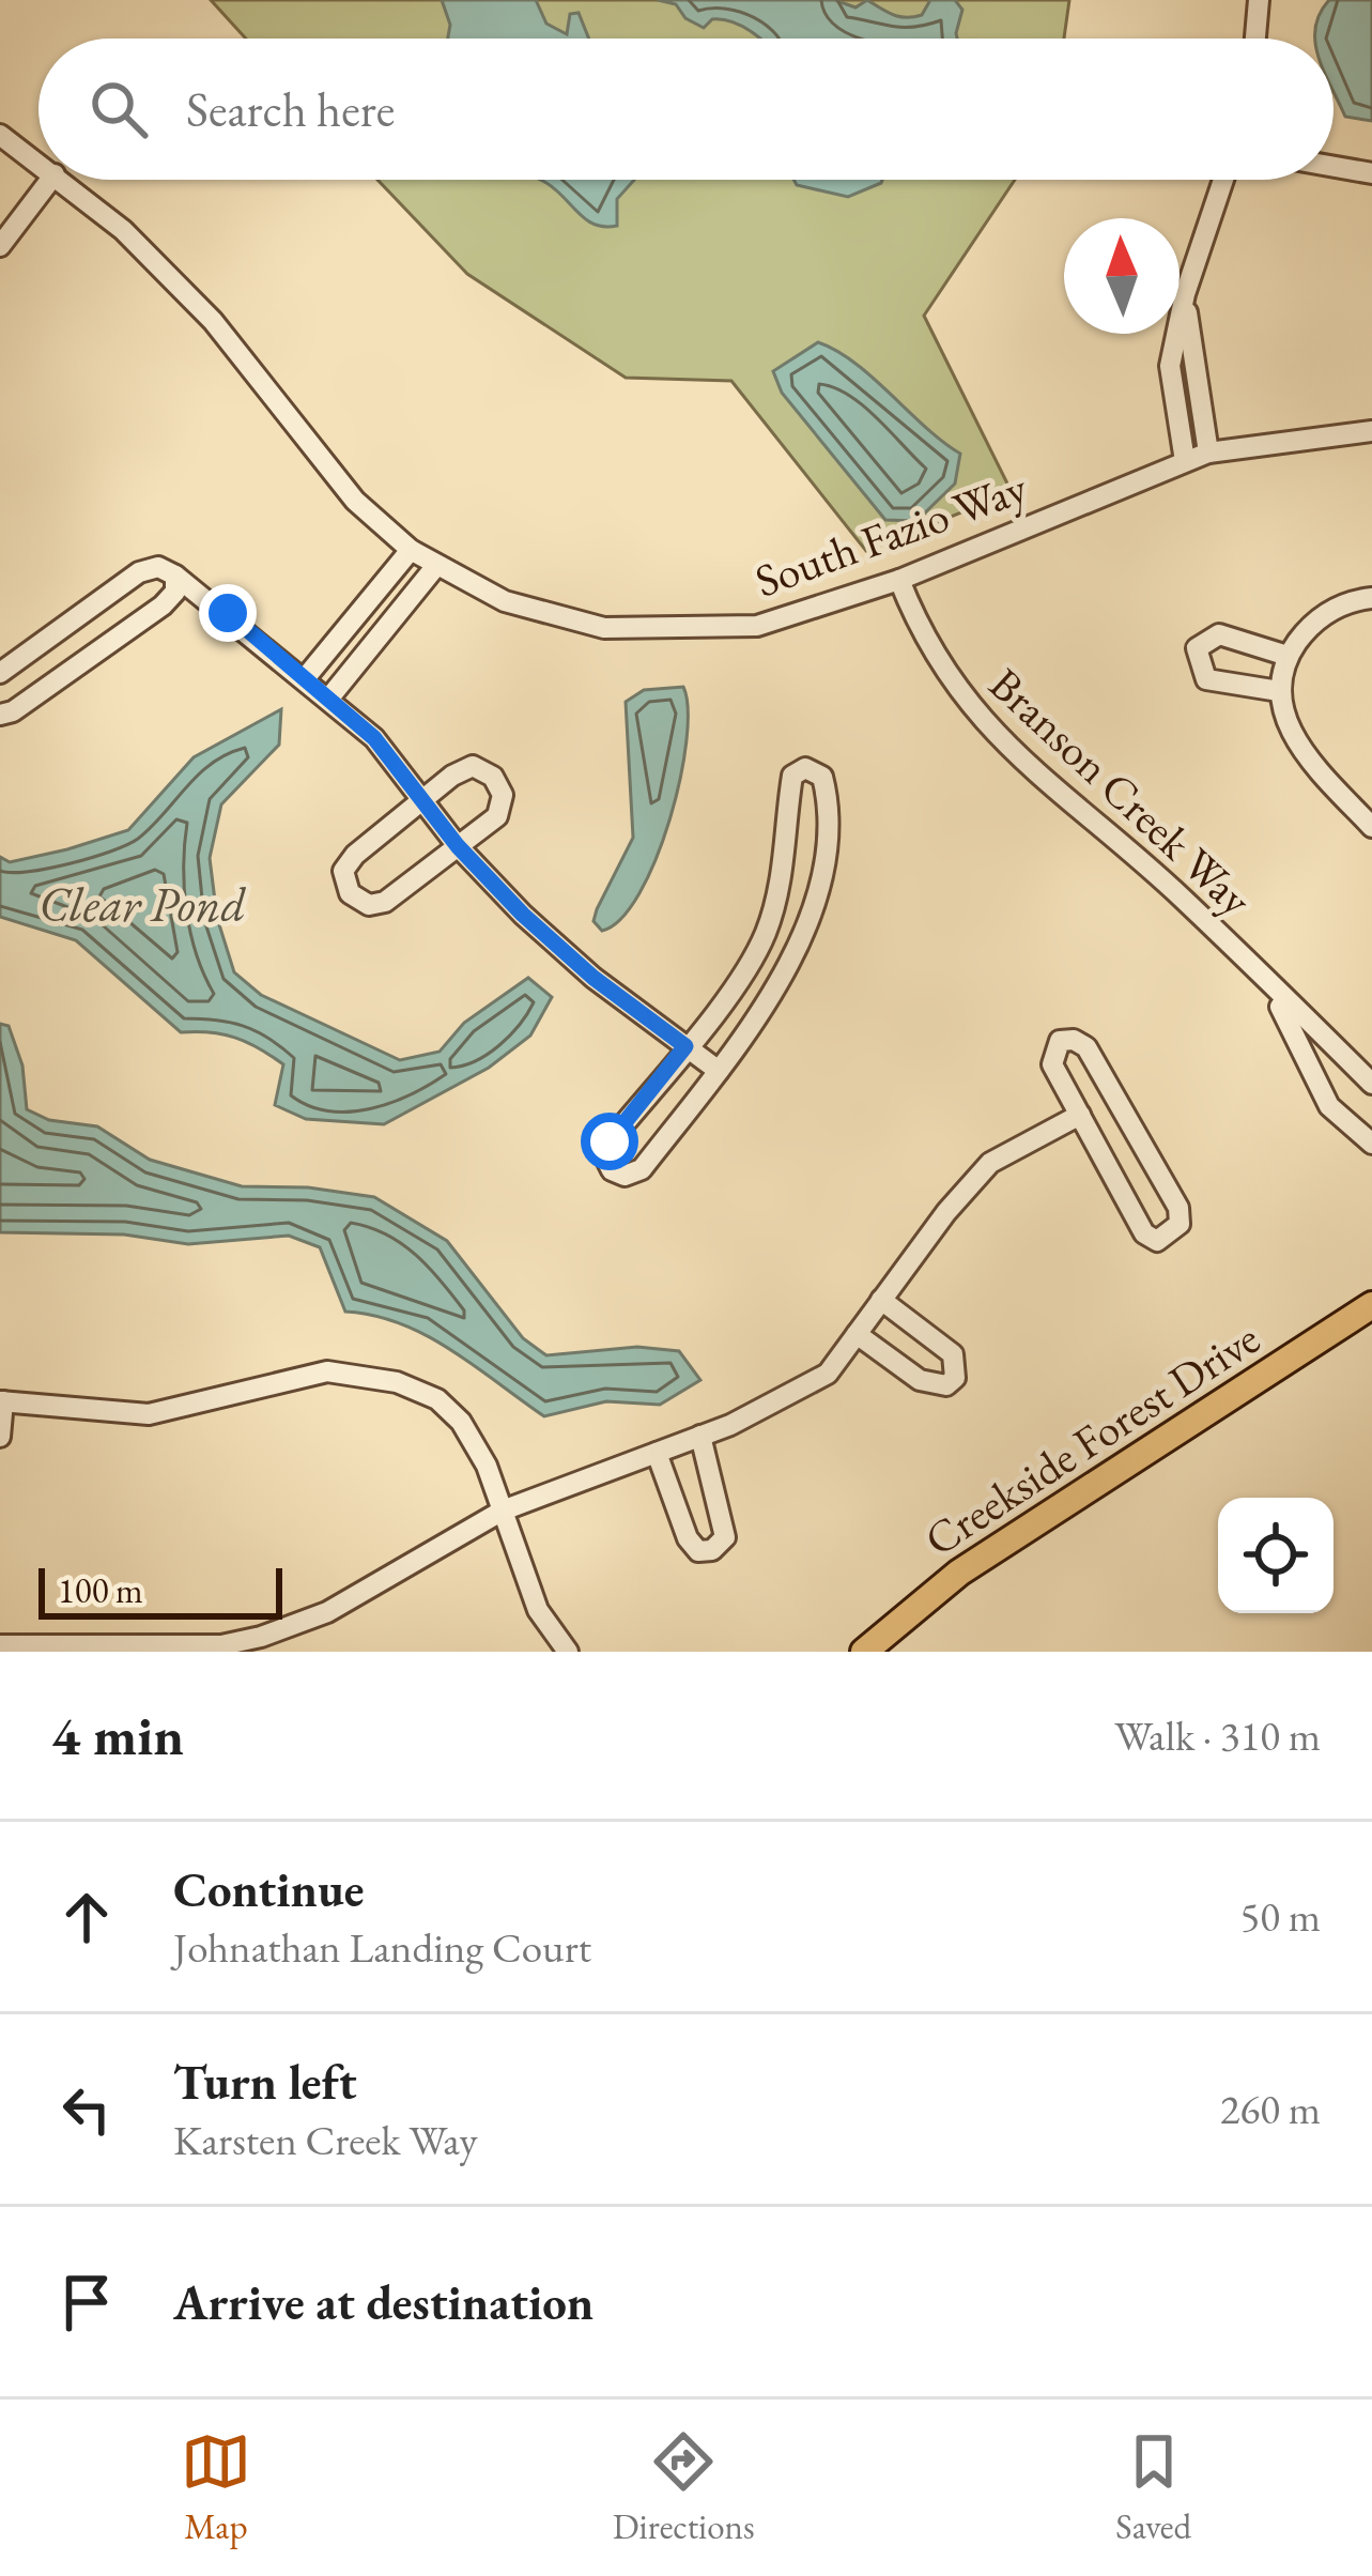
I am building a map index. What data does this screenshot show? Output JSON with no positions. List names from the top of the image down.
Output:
{
  "streets": {
    "main road": ["Creekside Forest Drive"],
    "street": ["South Fazio Way", "Branson Creek Way"]
  },
  "crossings": [
    ["South Fazio Way", "Branson Creek Way"]
  ],
  "water": ["Clear Pond"],
  "scale_bar": "100 m",
  "north": "top",
  "page": {
    "search": "Search here",
    "scale": "100 m",
    "heading": ["4 min", "Walk · 310 m"],
    "list": [
      ["Continue", "Johnathan Landing Court", "50 m"],
      ["Turn left", "Karsten Creek Way", "260 m"],
      "Arrive at destination"
    ],
    "nav": ["Map", "Directions", "Saved"]
  }
}
